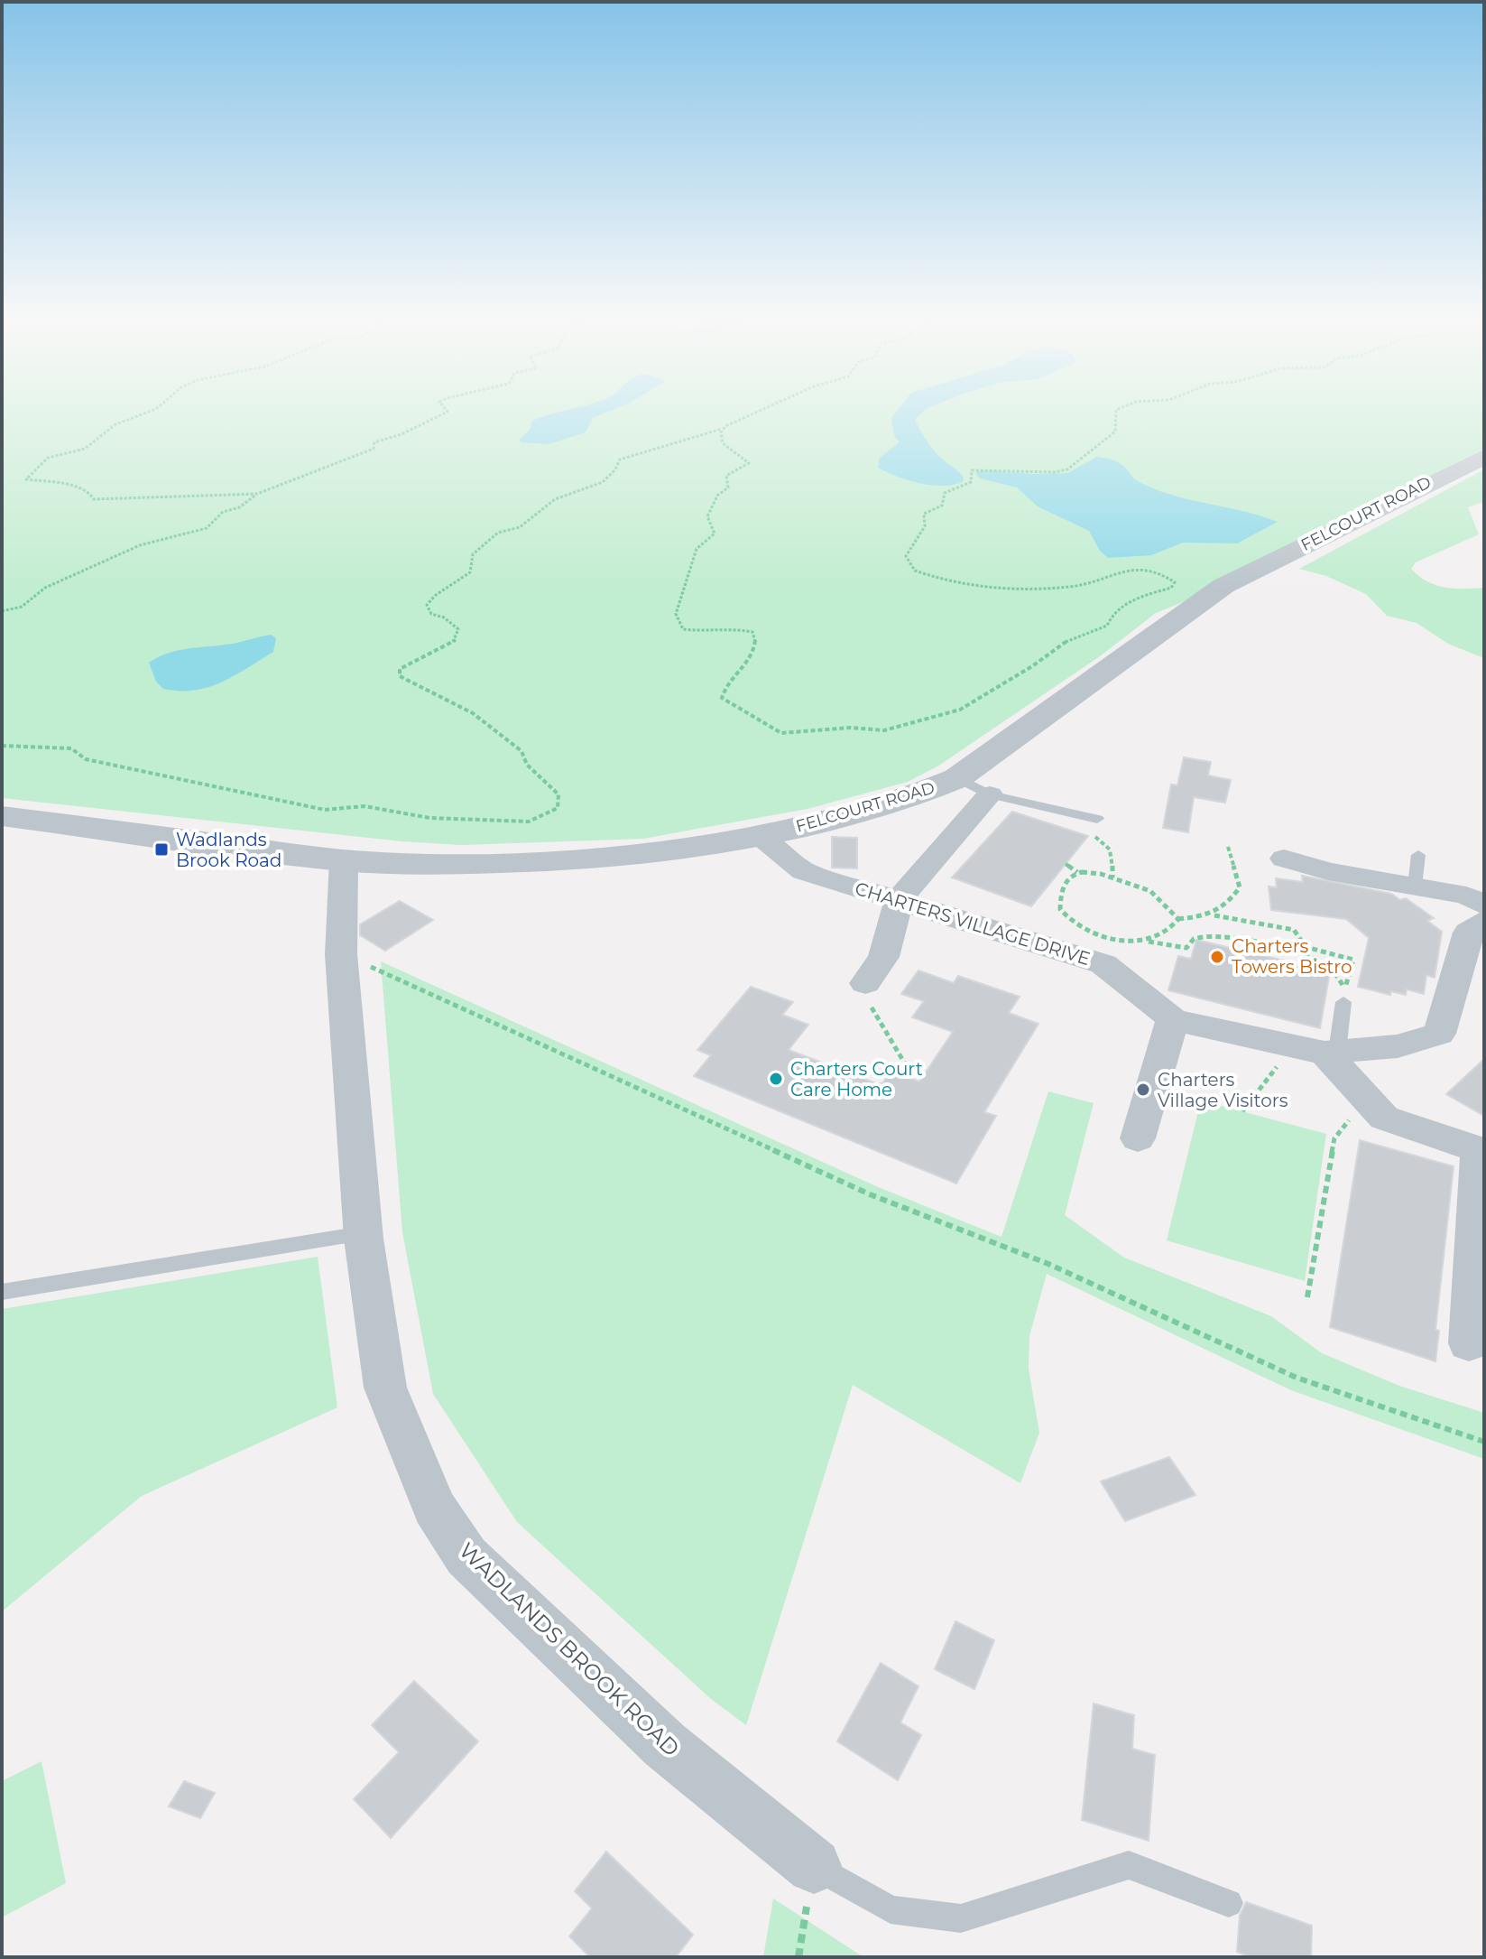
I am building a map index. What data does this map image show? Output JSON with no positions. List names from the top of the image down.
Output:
{
  "streets": {
    "street": ["FELCOURT ROAD", "CHARTERS VILLAGE DRIVE", "WADLANDS BROOK ROAD"]
  },
  "crossings": [
    ["FELCOURT ROAD", "CHARTERS VILLAGE DRIVE"],
    ["FELCOURT ROAD", "WADLANDS BROOK ROAD"]
  ],
  "places": {
    "transit": ["Wadlands Brook Road"],
    "other": ["Charters Towers Bistro", "Charters Court Care Home", "Charters Village Visitors"]
  }
}
